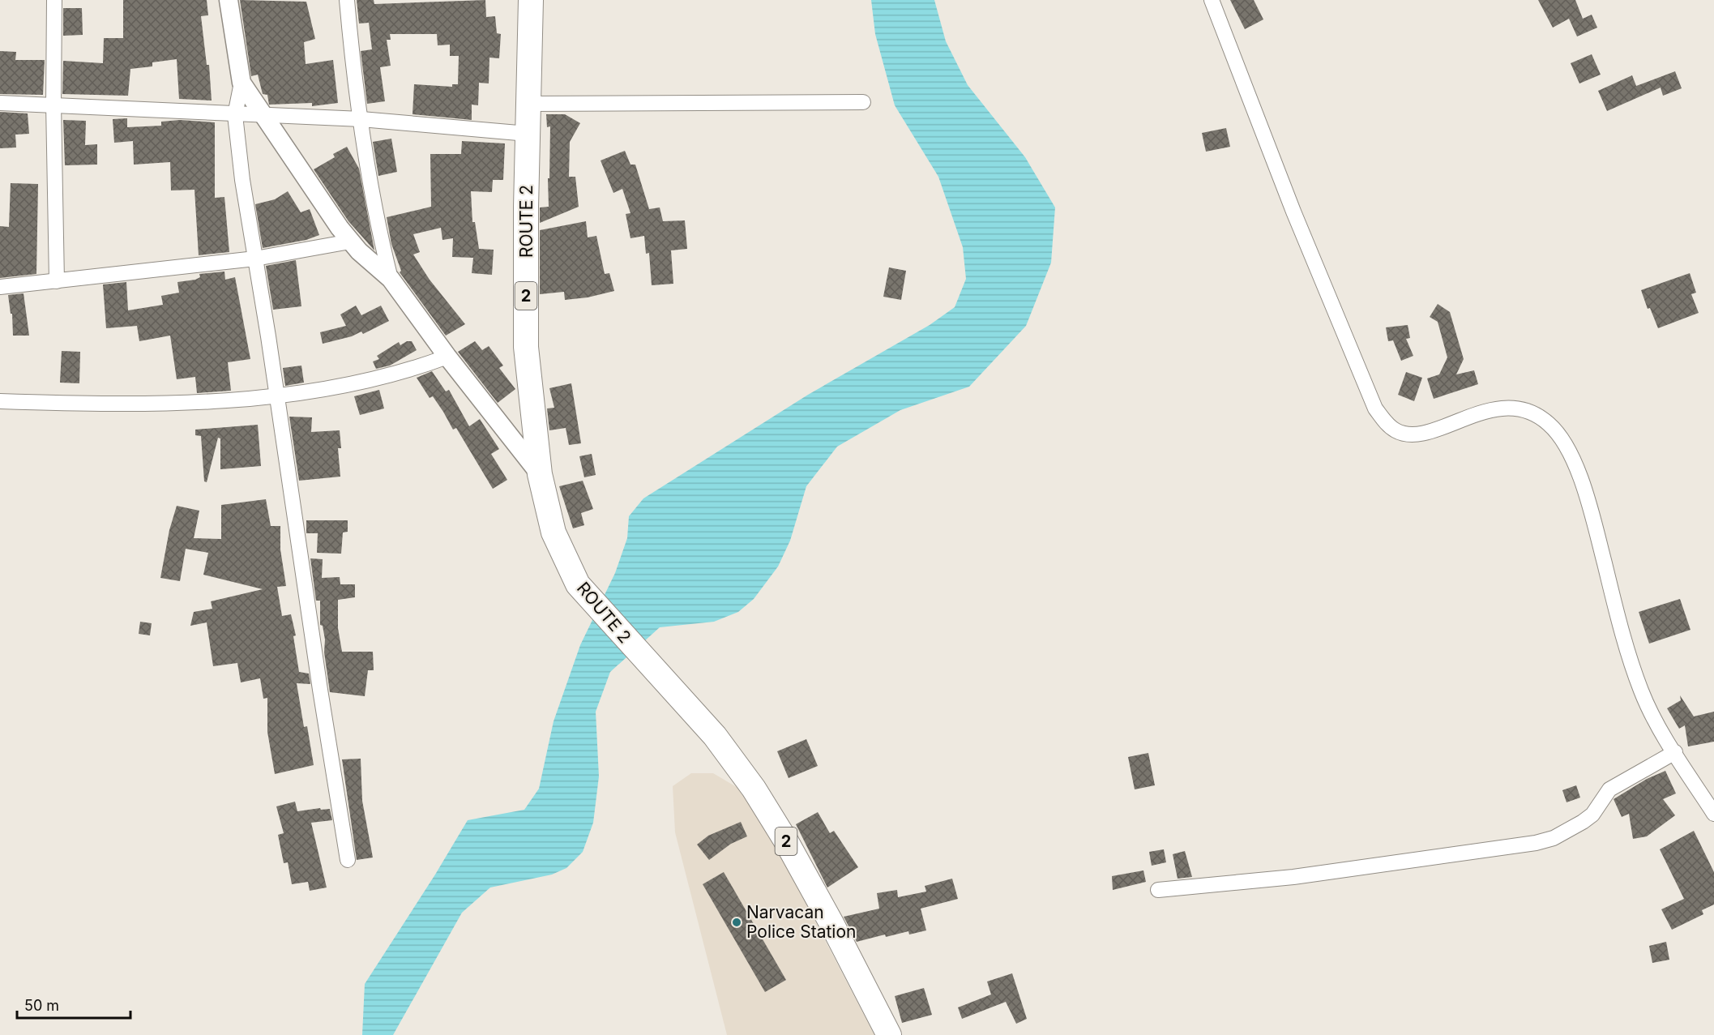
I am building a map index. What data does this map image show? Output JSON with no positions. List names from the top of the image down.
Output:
{
  "streets": {
    "highway": ["ROUTE 2", "2"]
  },
  "places": ["Narvacan Police Station"],
  "scale_bar": "50 m"
}
